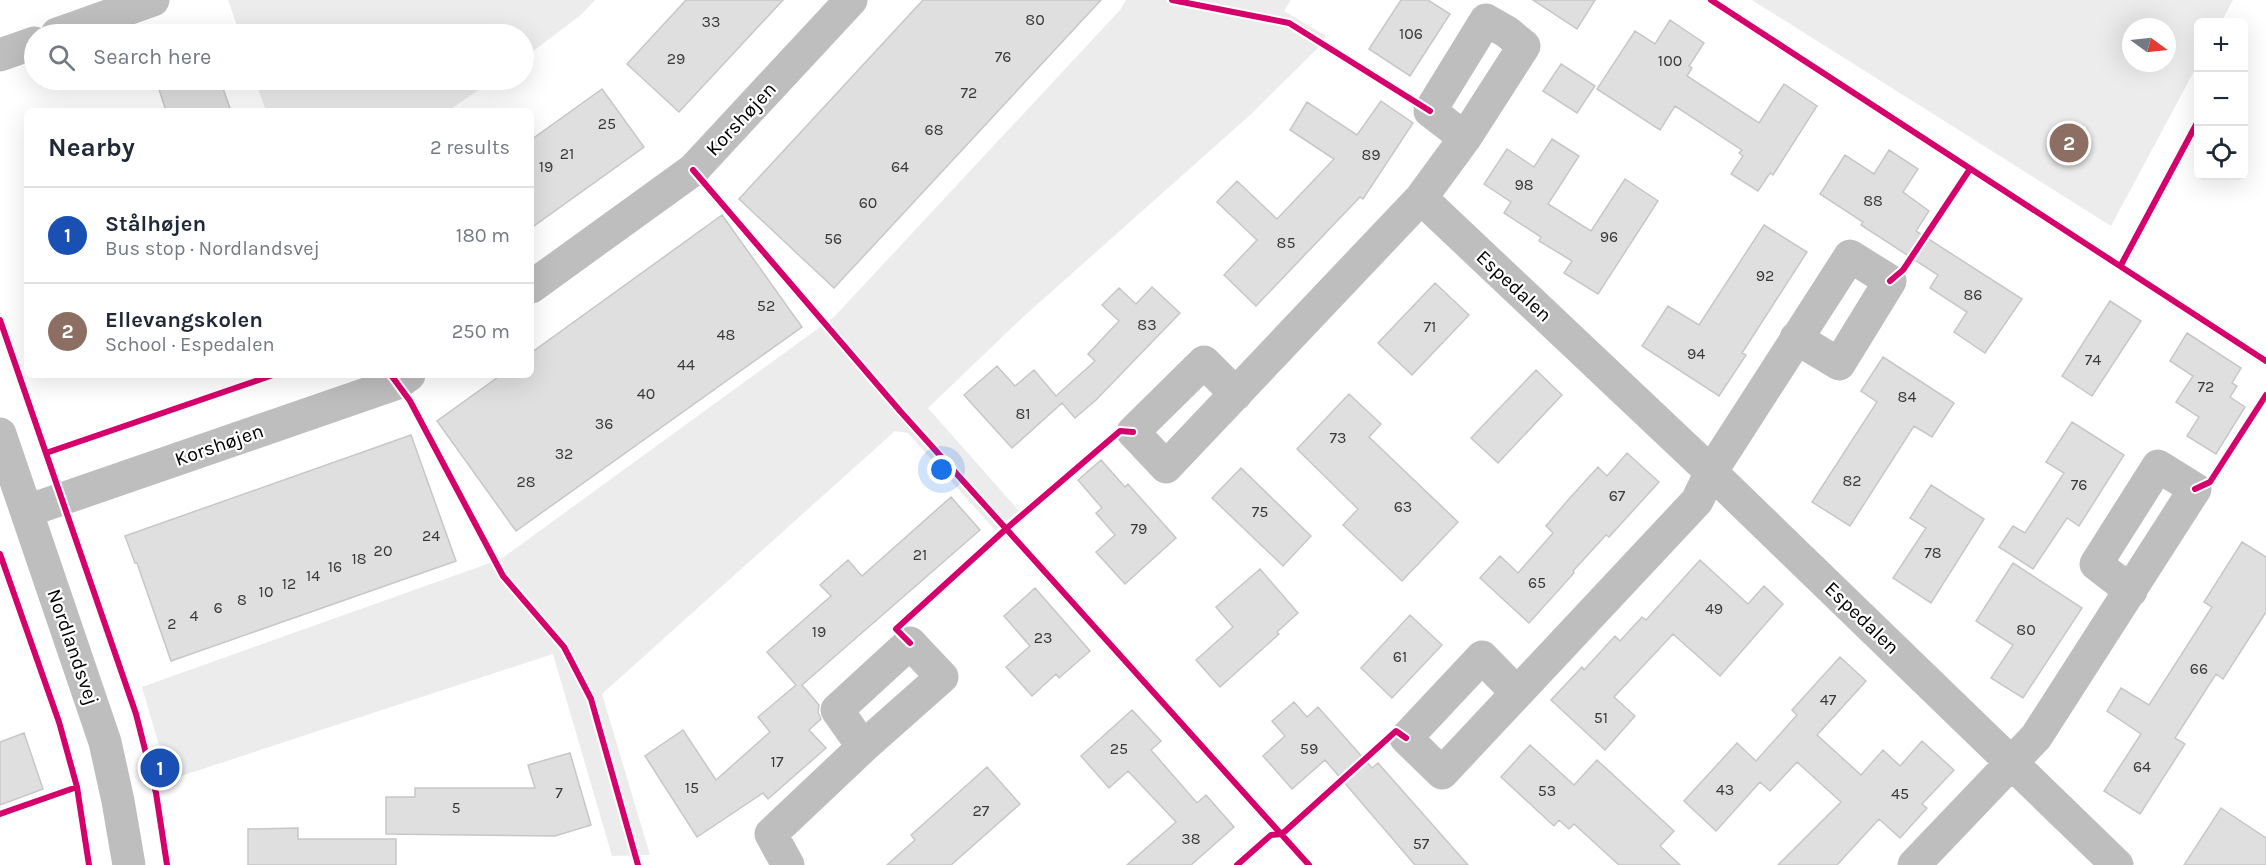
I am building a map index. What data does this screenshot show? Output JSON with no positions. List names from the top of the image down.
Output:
{
  "streets": {
    "street": ["Korshøjen", "Espedalen", "Nordlandsvej"]
  },
  "crossings": [
    ["Korshøjen", "Nordlandsvej"]
  ],
  "house_numbers": [
    "80",
    "33",
    "106",
    "76",
    "29",
    "100",
    "72",
    "25",
    "68",
    "21",
    "89",
    "19",
    "64",
    "98",
    "88",
    "60",
    "96",
    "56",
    "85",
    "92",
    "86",
    "52",
    "83",
    "71",
    "48",
    "94",
    "74",
    "44",
    "72",
    "40",
    "84",
    "81",
    "36",
    "73",
    "32",
    "82",
    "28",
    "76",
    "67",
    "63",
    "75",
    "79",
    "24",
    "20",
    "78",
    "21",
    "18",
    "16",
    "14",
    "65",
    "12",
    "10",
    "8",
    "6",
    "49",
    "4",
    "2",
    "80",
    "19",
    "23",
    "61",
    "66",
    "47",
    "51",
    "25",
    "59",
    "17",
    "64",
    "15",
    "43",
    "53",
    "7",
    "45",
    "5",
    "27",
    "38",
    "57"
  ],
  "north": "right",
  "page": {
    "map_buttons": ["+", "−"],
    "search": "Search here",
    "heading": ["Nearby", "2 results"],
    "pins": ["2", "1"],
    "list": [
      {
        "mark": "1",
        "name": "Stålhøjen",
        "note": "Bus stop · Nordlandsvej",
        "value": "180 m"
      },
      {
        "mark": "2",
        "name": "Ellevangskolen",
        "note": "School · Espedalen",
        "value": "250 m"
      }
    ]
  }
}
